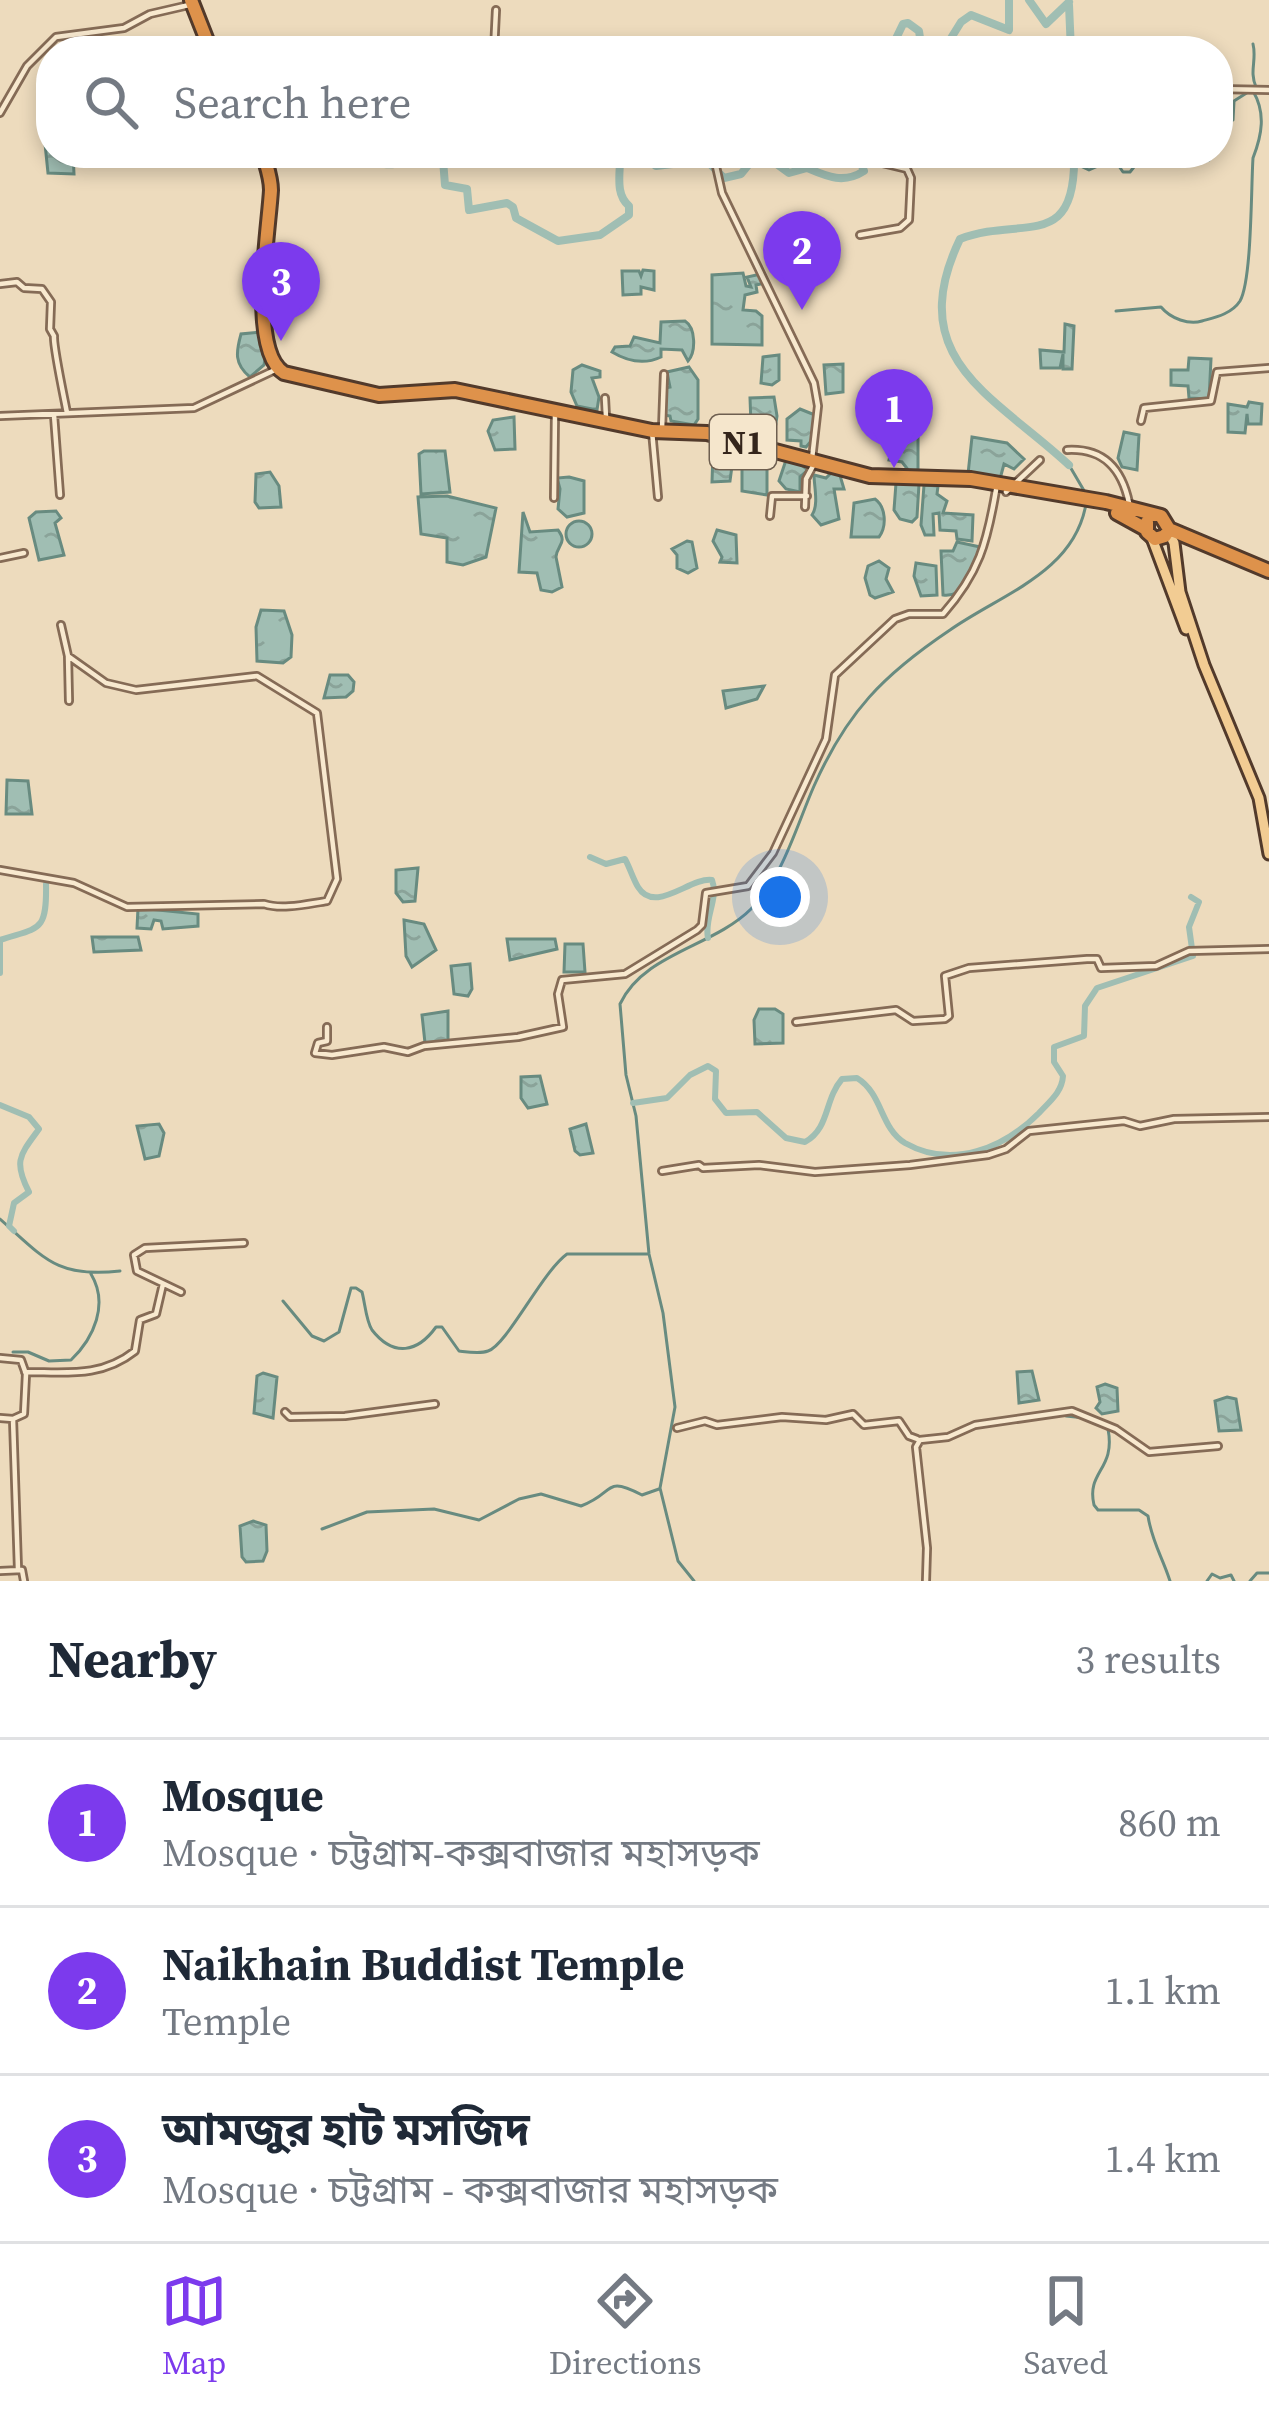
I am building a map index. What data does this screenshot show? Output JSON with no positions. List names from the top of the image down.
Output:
{
  "streets": {
    "highway": ["N1"]
  },
  "page": {
    "search": "Search here",
    "pins": ["2", "3", "1"],
    "heading": ["Nearby", "3 results"],
    "list": [
      {
        "mark": "1",
        "name": "Mosque",
        "note": "Mosque · চট্টগ্রাম-কক্সবাজার মহাসড়ক",
        "value": "860 m"
      },
      {
        "mark": "2",
        "name": "Naikhain Buddist Temple",
        "note": "Temple",
        "value": "1.1 km"
      },
      {
        "mark": "3",
        "name": "আমজুর হাট মসজিদ",
        "note": "Mosque · চট্টগ্রাম - কক্সবাজার মহাসড়ক",
        "value": "1.4 km"
      }
    ],
    "nav": ["Map", "Directions", "Saved"]
  }
}
